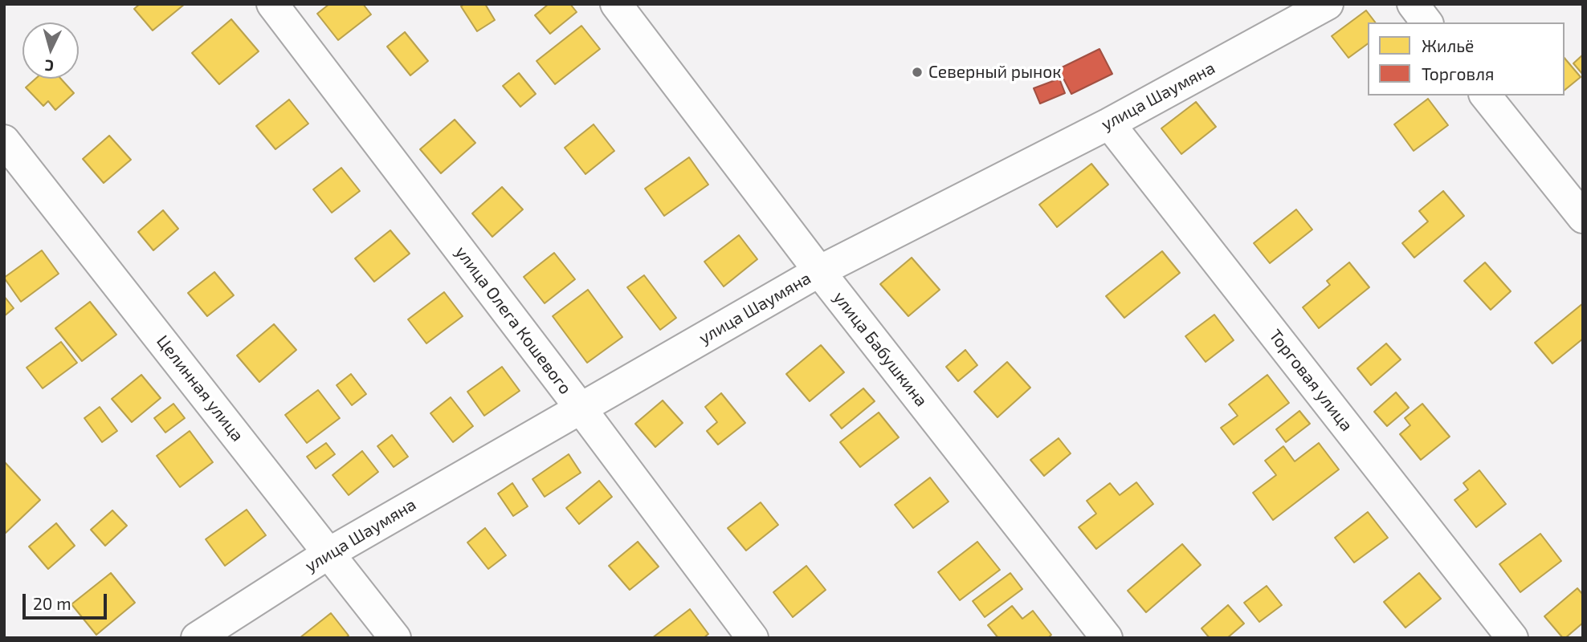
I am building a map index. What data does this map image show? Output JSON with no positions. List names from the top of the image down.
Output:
{
  "streets": {
    "street": [
      "улица Шаумяна",
      "улица Олега Кошевого",
      "улица Бабушкина",
      "Торговая улица",
      "Целинная улица"
    ]
  },
  "crossings": [
    ["улица Шаумяна", "улица Олега Кошевого"],
    ["улица Шаумяна", "улица Бабушкина"],
    ["улица Шаумяна", "Торговая улица"],
    ["улица Шаумяна", "Целинная улица"]
  ],
  "places": ["Северный рынок"],
  "legend": ["Жильё", "Торговля"],
  "scale_bar": "20 m",
  "north": "bottom"
}
